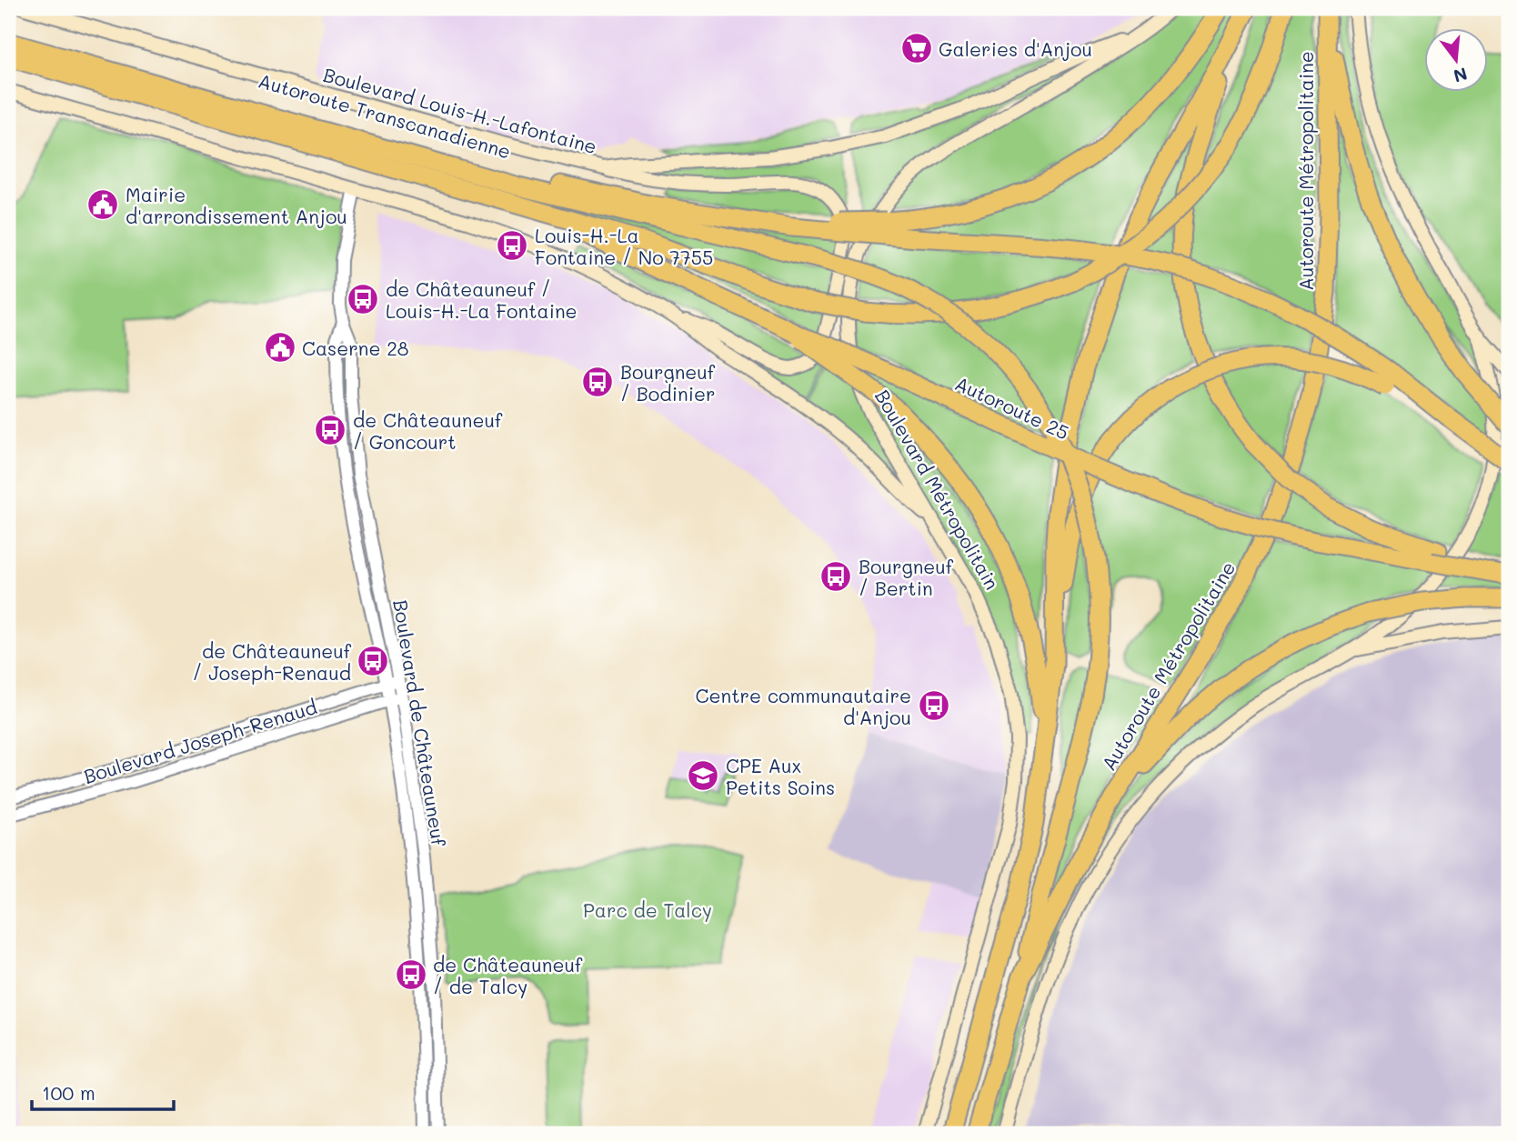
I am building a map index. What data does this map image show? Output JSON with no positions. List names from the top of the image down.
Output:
{
  "streets": {
    "highway": ["Autoroute Transcanadienne", "Autoroute Métropolitaine", "Autoroute 25"],
    "main road": ["Boulevard Louis-H.-Lafontaine", "Boulevard Métropolitain"],
    "street": ["Boulevard de Châteauneuf", "Boulevard Joseph-Renaud"]
  },
  "crossings": [
    ["Boulevard Louis-H.-Lafontaine", "Boulevard Métropolitain"],
    ["Boulevard de Châteauneuf", "Boulevard Joseph-Renaud"]
  ],
  "parks": ["Parc de Talcy"],
  "places": {
    "supermarket": ["Galeries d'Anjou"],
    "public building": ["Mairie d'arrondissement Anjou", "Caserne 28"],
    "bus stop": [
      "Louis-H.-La Fontaine / No 7755",
      "de Châteauneuf / Louis-H.-La Fontaine",
      "Bourgneuf / Bodinier",
      "de Châteauneuf / Goncourt",
      "Bourgneuf / Bertin",
      "de Châteauneuf / Joseph-Renaud",
      "Centre communautaire d'Anjou",
      "de Châteauneuf / de Talcy"
    ],
    "school or university": ["CPE Aux Petits Soins"]
  },
  "scale_bar": "100 m",
  "north": "bottom"
}
